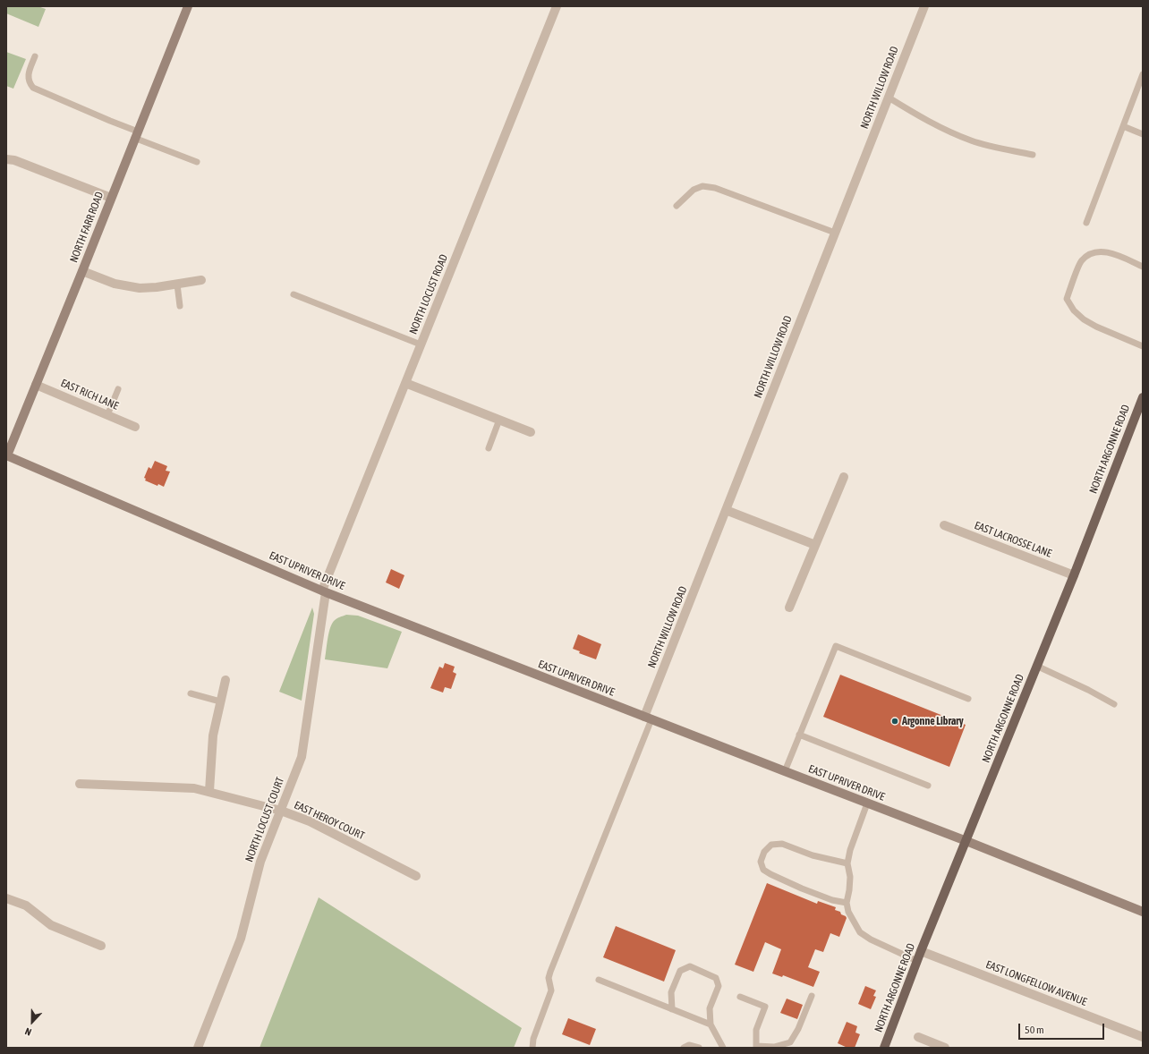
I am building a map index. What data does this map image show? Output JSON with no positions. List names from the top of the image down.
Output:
{
  "streets": {
    "main road": ["NORTH ARGONNE ROAD"],
    "street": [
      "NORTH WILLOW ROAD",
      "NORTH FARR ROAD",
      "NORTH LOCUST ROAD",
      "EAST RICH LANE",
      "EAST LACROSSE LANE",
      "EAST UPRIVER DRIVE",
      "NORTH LOCUST COURT",
      "EAST HEROY COURT",
      "EAST LONGFELLOW AVENUE"
    ]
  },
  "crossings": [
    ["NORTH WILLOW ROAD", "EAST UPRIVER DRIVE"],
    ["NORTH FARR ROAD", "EAST RICH LANE"],
    ["NORTH FARR ROAD", "EAST UPRIVER DRIVE"],
    ["NORTH LOCUST ROAD", "EAST UPRIVER DRIVE"],
    ["NORTH LOCUST ROAD", "NORTH LOCUST COURT"],
    ["NORTH ARGONNE ROAD", "EAST LACROSSE LANE"],
    ["NORTH ARGONNE ROAD", "EAST UPRIVER DRIVE"],
    ["NORTH ARGONNE ROAD", "EAST LONGFELLOW AVENUE"],
    ["EAST UPRIVER DRIVE", "NORTH LOCUST COURT"],
    ["NORTH LOCUST COURT", "EAST HEROY COURT"]
  ],
  "places": ["Argonne Library"],
  "scale_bar": "50 m",
  "north": "bottom"
}
